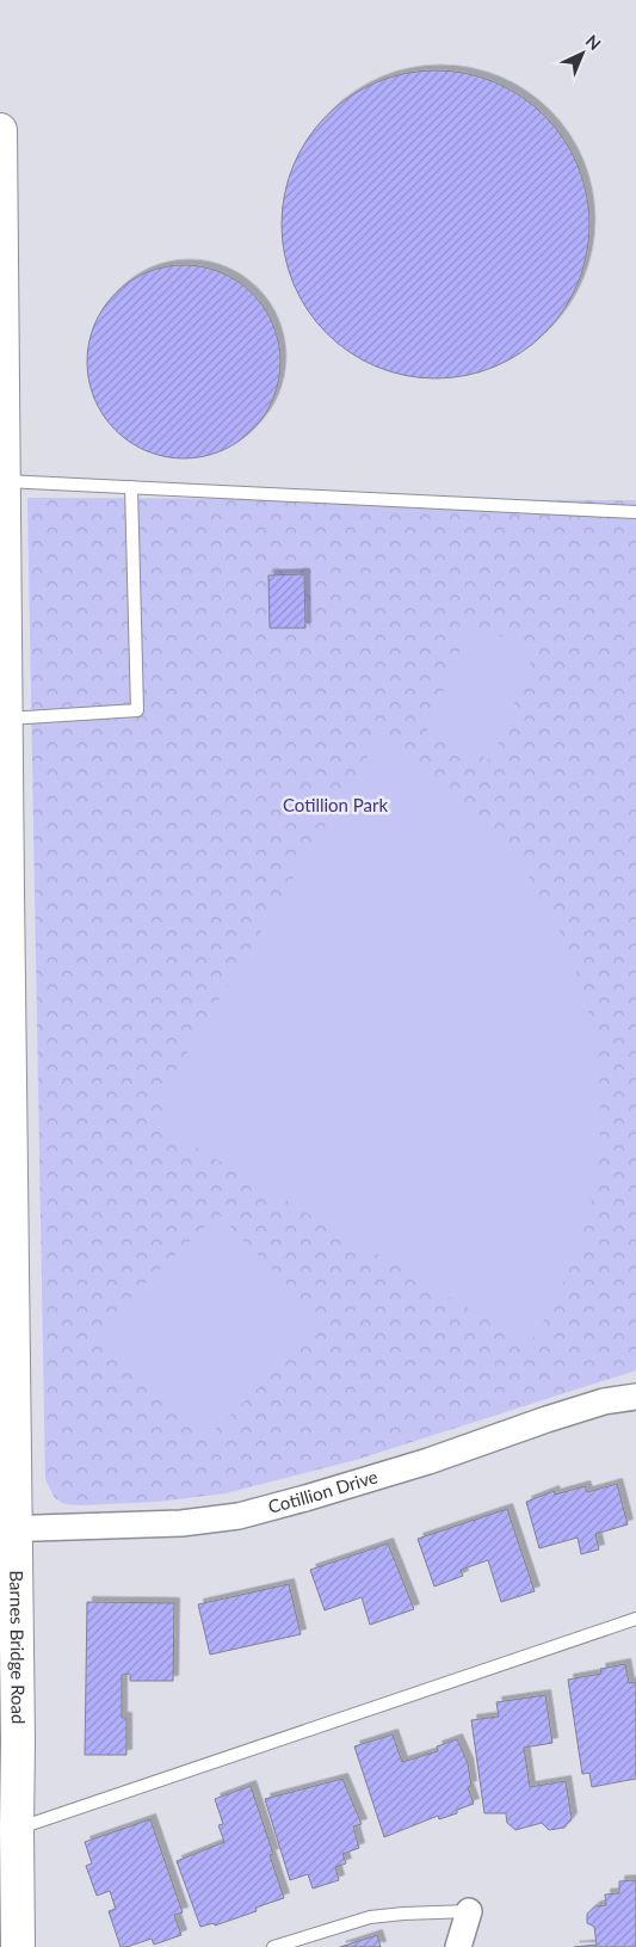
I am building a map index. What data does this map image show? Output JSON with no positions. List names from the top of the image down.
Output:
{
  "streets": {
    "street": ["Cotillion Drive", "Barnes Bridge Road"]
  },
  "crossings": [
    ["Cotillion Drive", "Barnes Bridge Road"]
  ],
  "parks": ["Cotillion Park"],
  "north": "top right"
}
